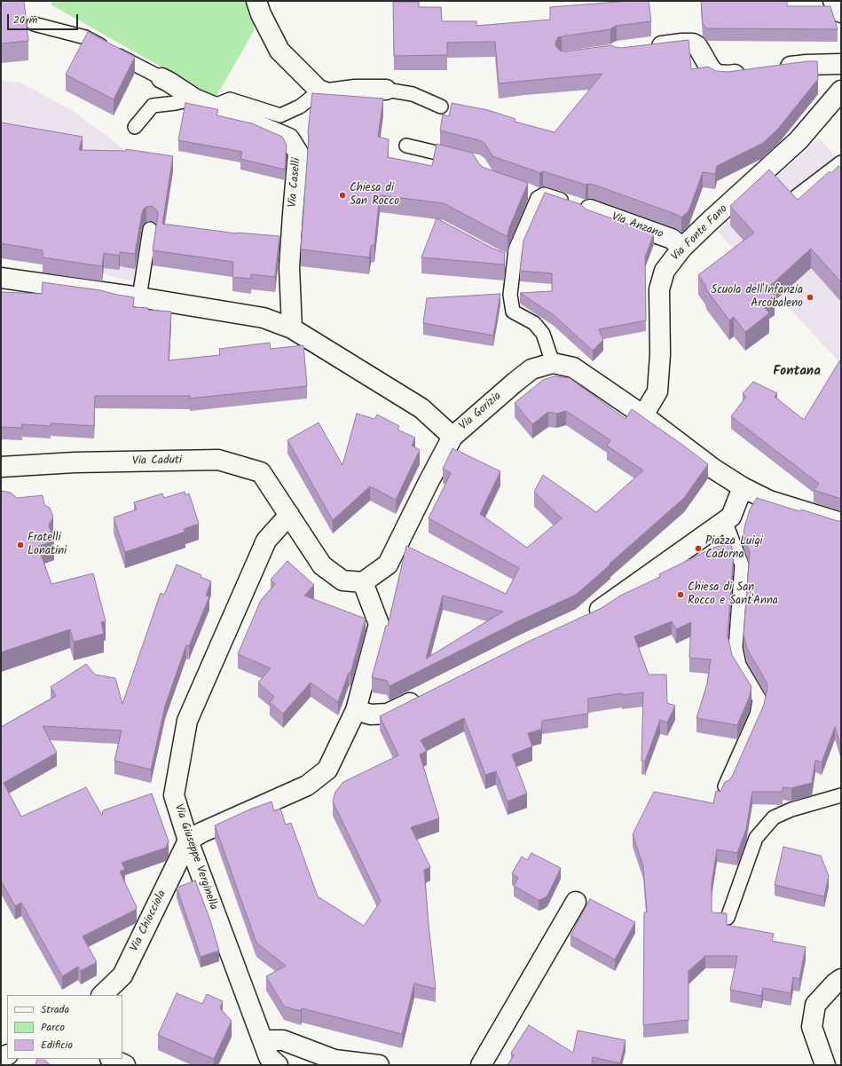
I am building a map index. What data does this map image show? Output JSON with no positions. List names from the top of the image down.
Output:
{
  "streets": {
    "street": [
      "Via Caselli",
      "Via Anzano",
      "Via Fonte Fano",
      "Via Gorizia",
      "Via Caduti",
      "Via Giuseppe Verginella",
      "Via Chiocciola"
    ]
  },
  "crossings": [
    ["Via Anzano", "Via Fonte Fano"],
    ["Via Fonte Fano", "Via Gorizia"],
    ["Via Caduti", "Via Giuseppe Verginella"],
    ["Via Giuseppe Verginella", "Via Chiocciola"]
  ],
  "districts": ["Fontana"],
  "places": [
    "Chiesa di San Rocco",
    "Scuola dell'Infanzia Arcobaleno",
    "Fratelli Lonatini",
    "Piazza Luigi Cadorna",
    "Chiesa di San Rocco e Sant'Anna"
  ],
  "legend": ["Strada", "Parco", "Edificio"],
  "scale_bar": "20 m"
}
